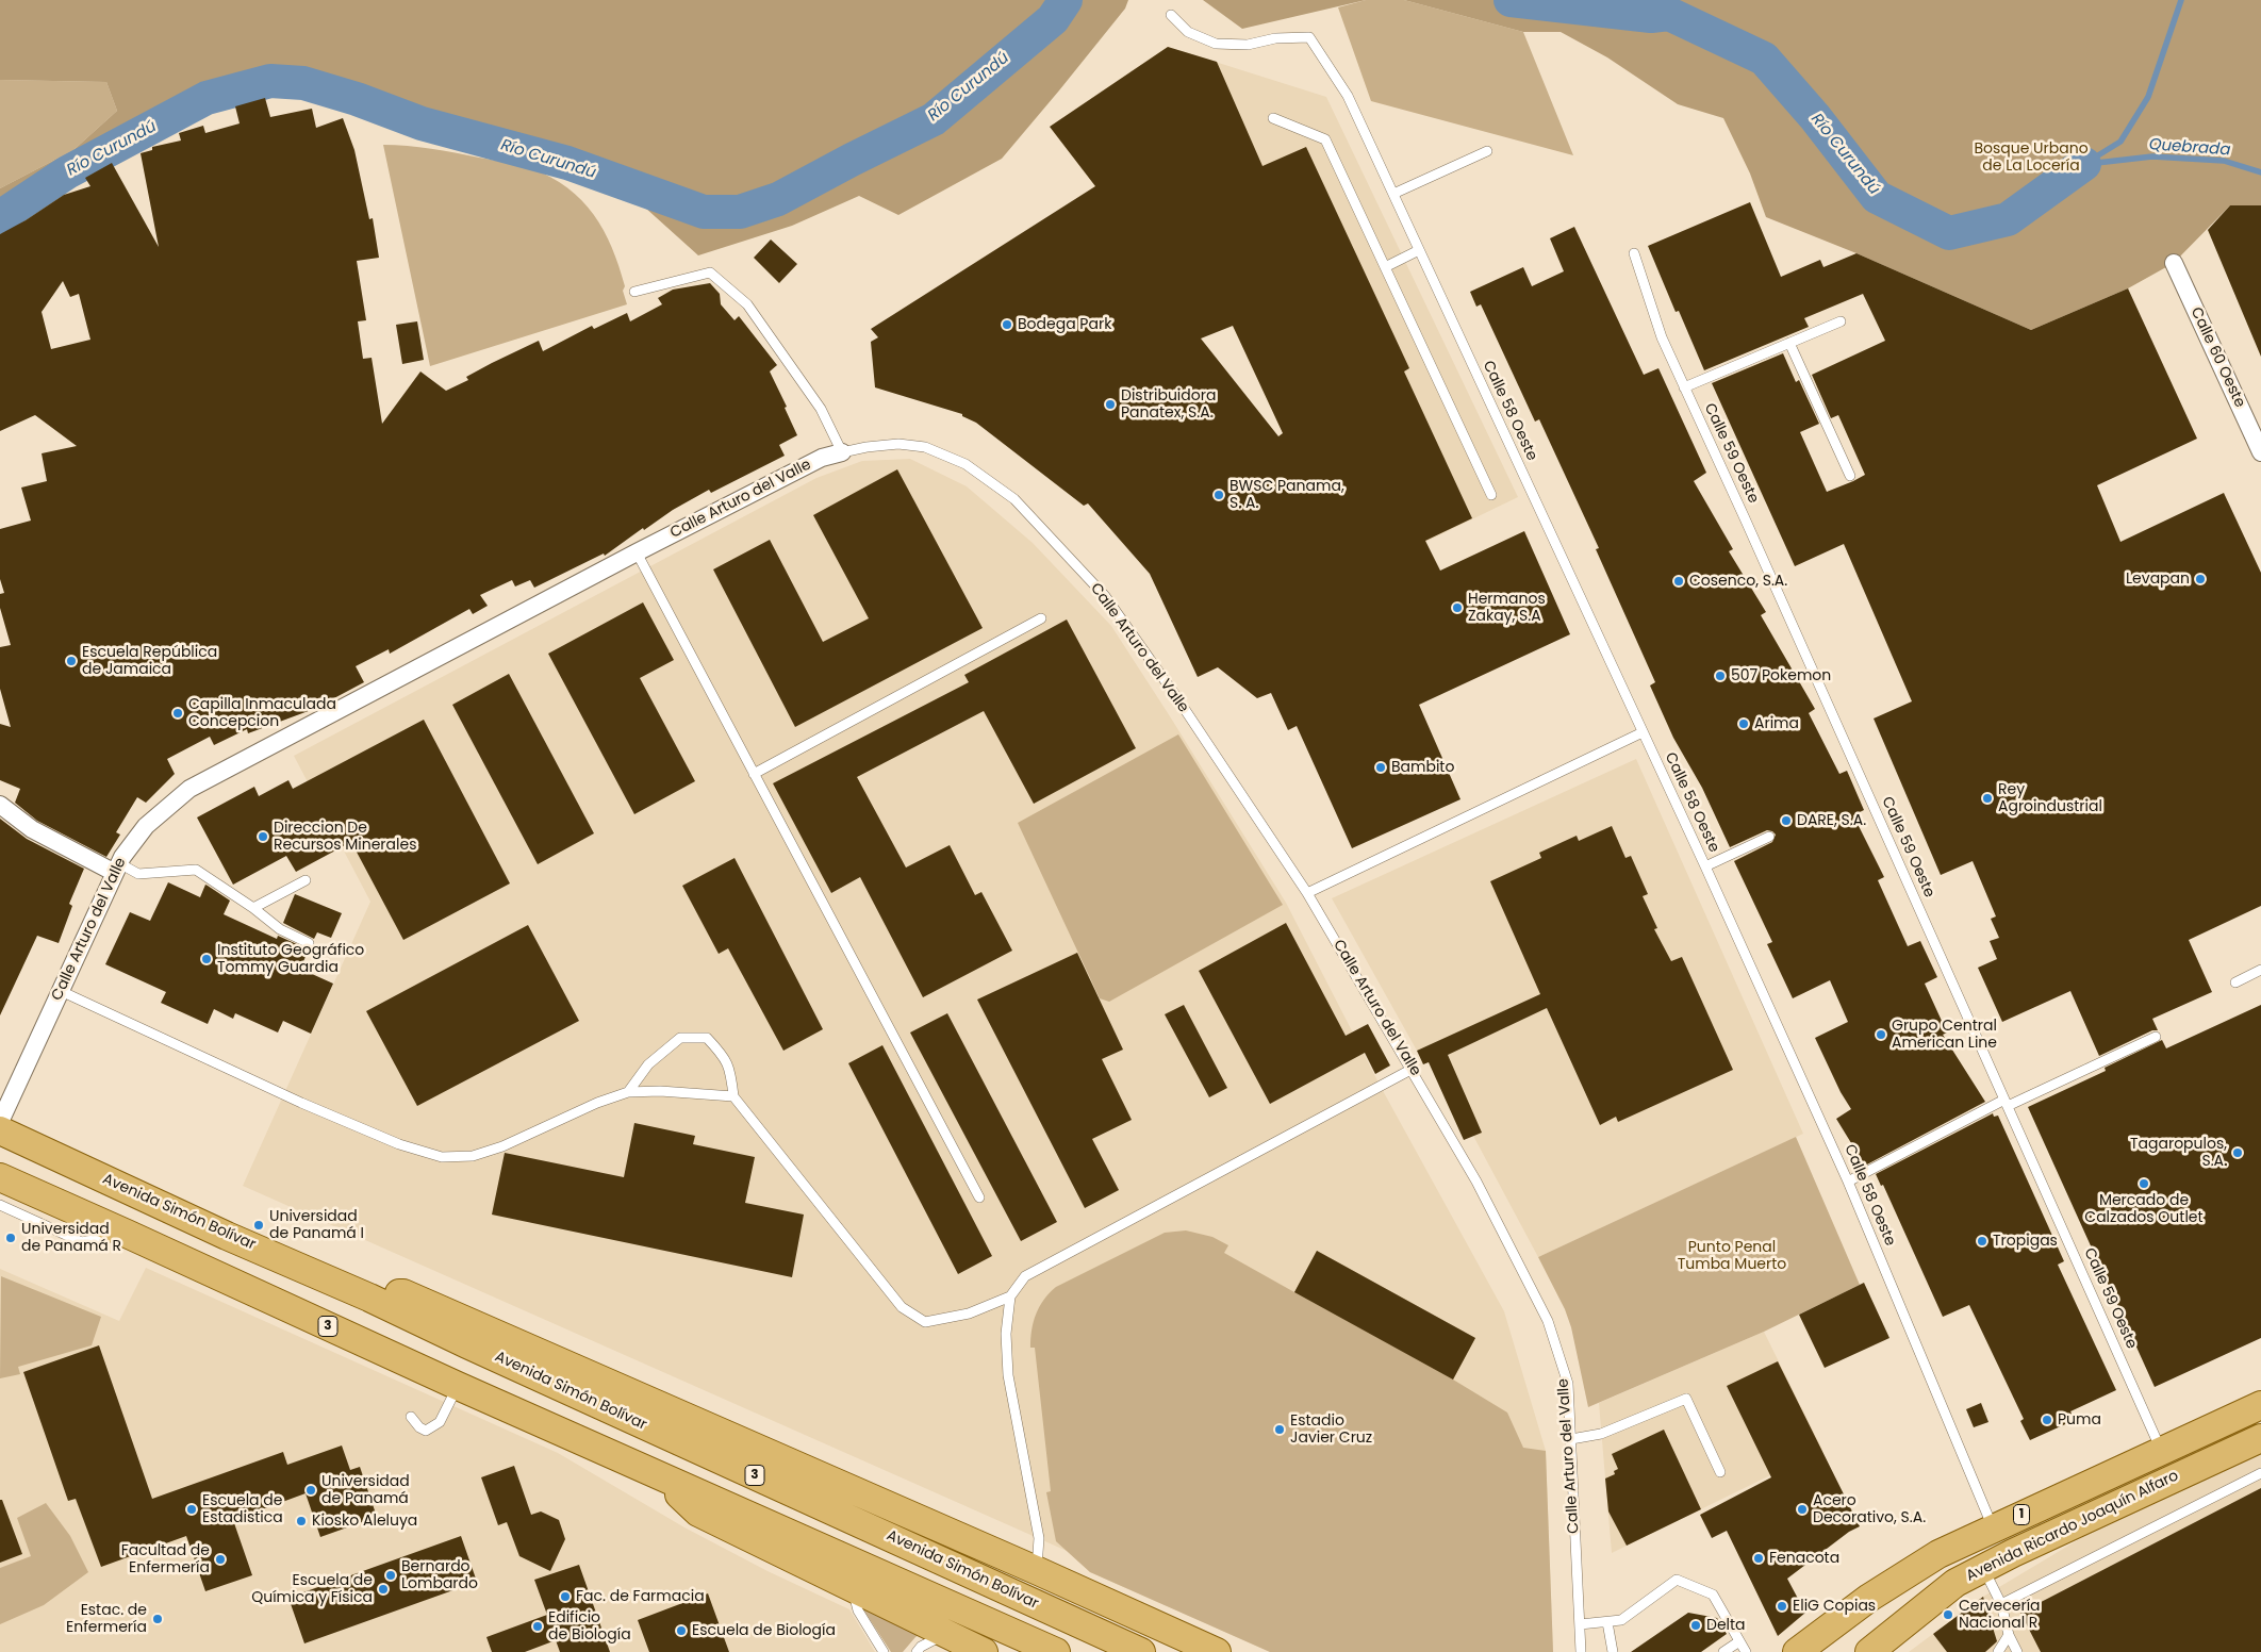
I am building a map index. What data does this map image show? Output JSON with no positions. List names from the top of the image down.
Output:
{
  "streets": {
    "main road": [
      "Avenida Simón Bolívar",
      "3",
      "1",
      "Avenida Ricardo Joaquín Alfaro"
    ],
    "street": ["Calle 60 Oeste", "Calle Arturo del Valle"],
    "lane": ["Calle 58 Oeste", "Calle 59 Oeste"]
  },
  "crossings": [
    ["Calle 58 Oeste", "Avenida Ricardo Joaquín Alfaro"],
    ["Calle 59 Oeste", "Avenida Ricardo Joaquín Alfaro"]
  ],
  "water": ["Río Curundú", "Quebrada"],
  "parks": ["Bosque Urbano de La Locería", "Punto Penal Tumba Muerto"],
  "places": [
    "Bodega Park",
    "Distribuidora Panatex, S.A.",
    "BWSC Panama, S. A.",
    "Levapan",
    "Cosenco, S.A.",
    "Hermanos Zakay, S.A",
    "Escuela República de Jamaica",
    "507 Pokemon",
    "Capilla Inmaculada Concepcion",
    "Arima",
    "Bambito",
    "Rey Agroindustrial",
    "DARE, S.A.",
    "Direccion De Recursos Minerales",
    "Instituto Geográfico Tommy Guardia",
    "Grupo Central American Line",
    "Tagaropulos, S.A.",
    "Mercado de Calzados Outlet",
    "Universidad de Panamá I",
    "Universidad de Panamá R",
    "Tropigas",
    "Puma",
    "Estadio Javier Cruz",
    "Universidad de Panamá",
    "Escuela de Estadistica",
    "Acero Decorativo, S.A.",
    "Kiosko Aleluya",
    "Fenacota",
    "Facultad de Enfermería",
    "Bernardo Lombardo",
    "Escuela de Química y Física",
    "Fac. de Farmacia",
    "EliG Copias",
    "Cervecería Nacional R",
    "Estac. de Enfermería",
    "Delta",
    "Edificio de Biología",
    "Escuela de Biología"
  ]
}
